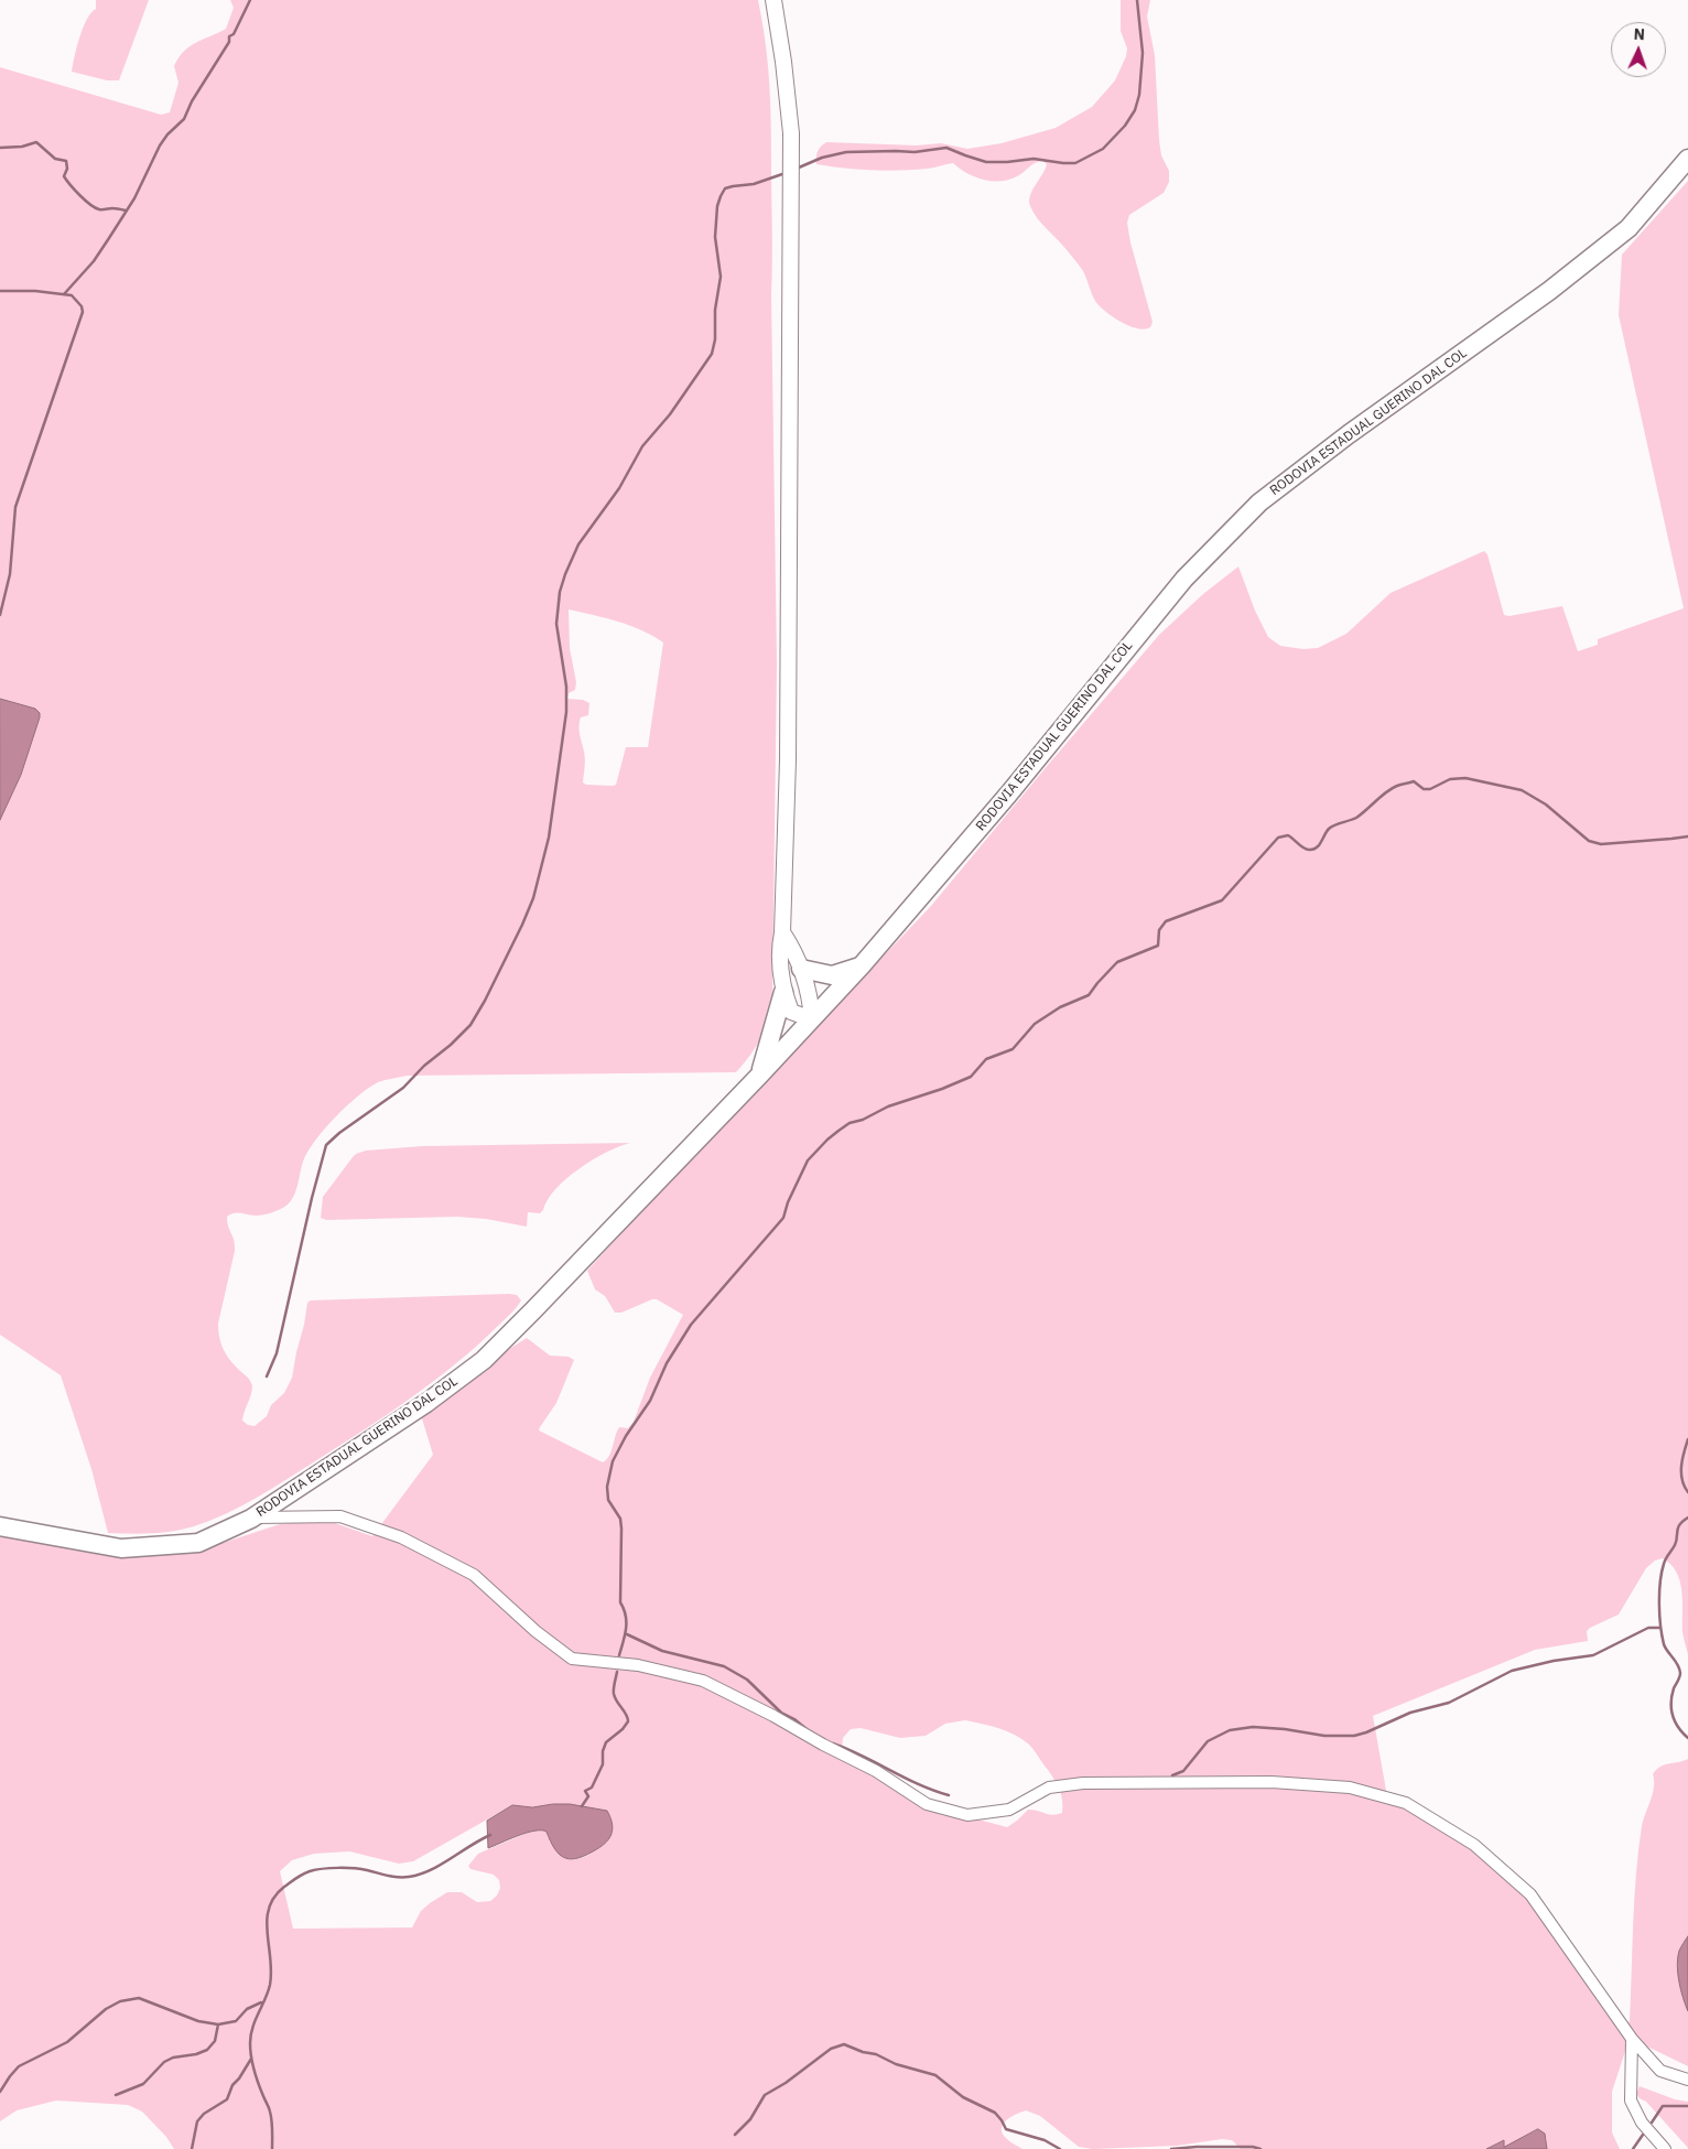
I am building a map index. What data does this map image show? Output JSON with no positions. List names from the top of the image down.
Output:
{
  "streets": {
    "main road": ["RODOVIA ESTADUAL GUERINO DAL COL"]
  },
  "north": "top"
}
